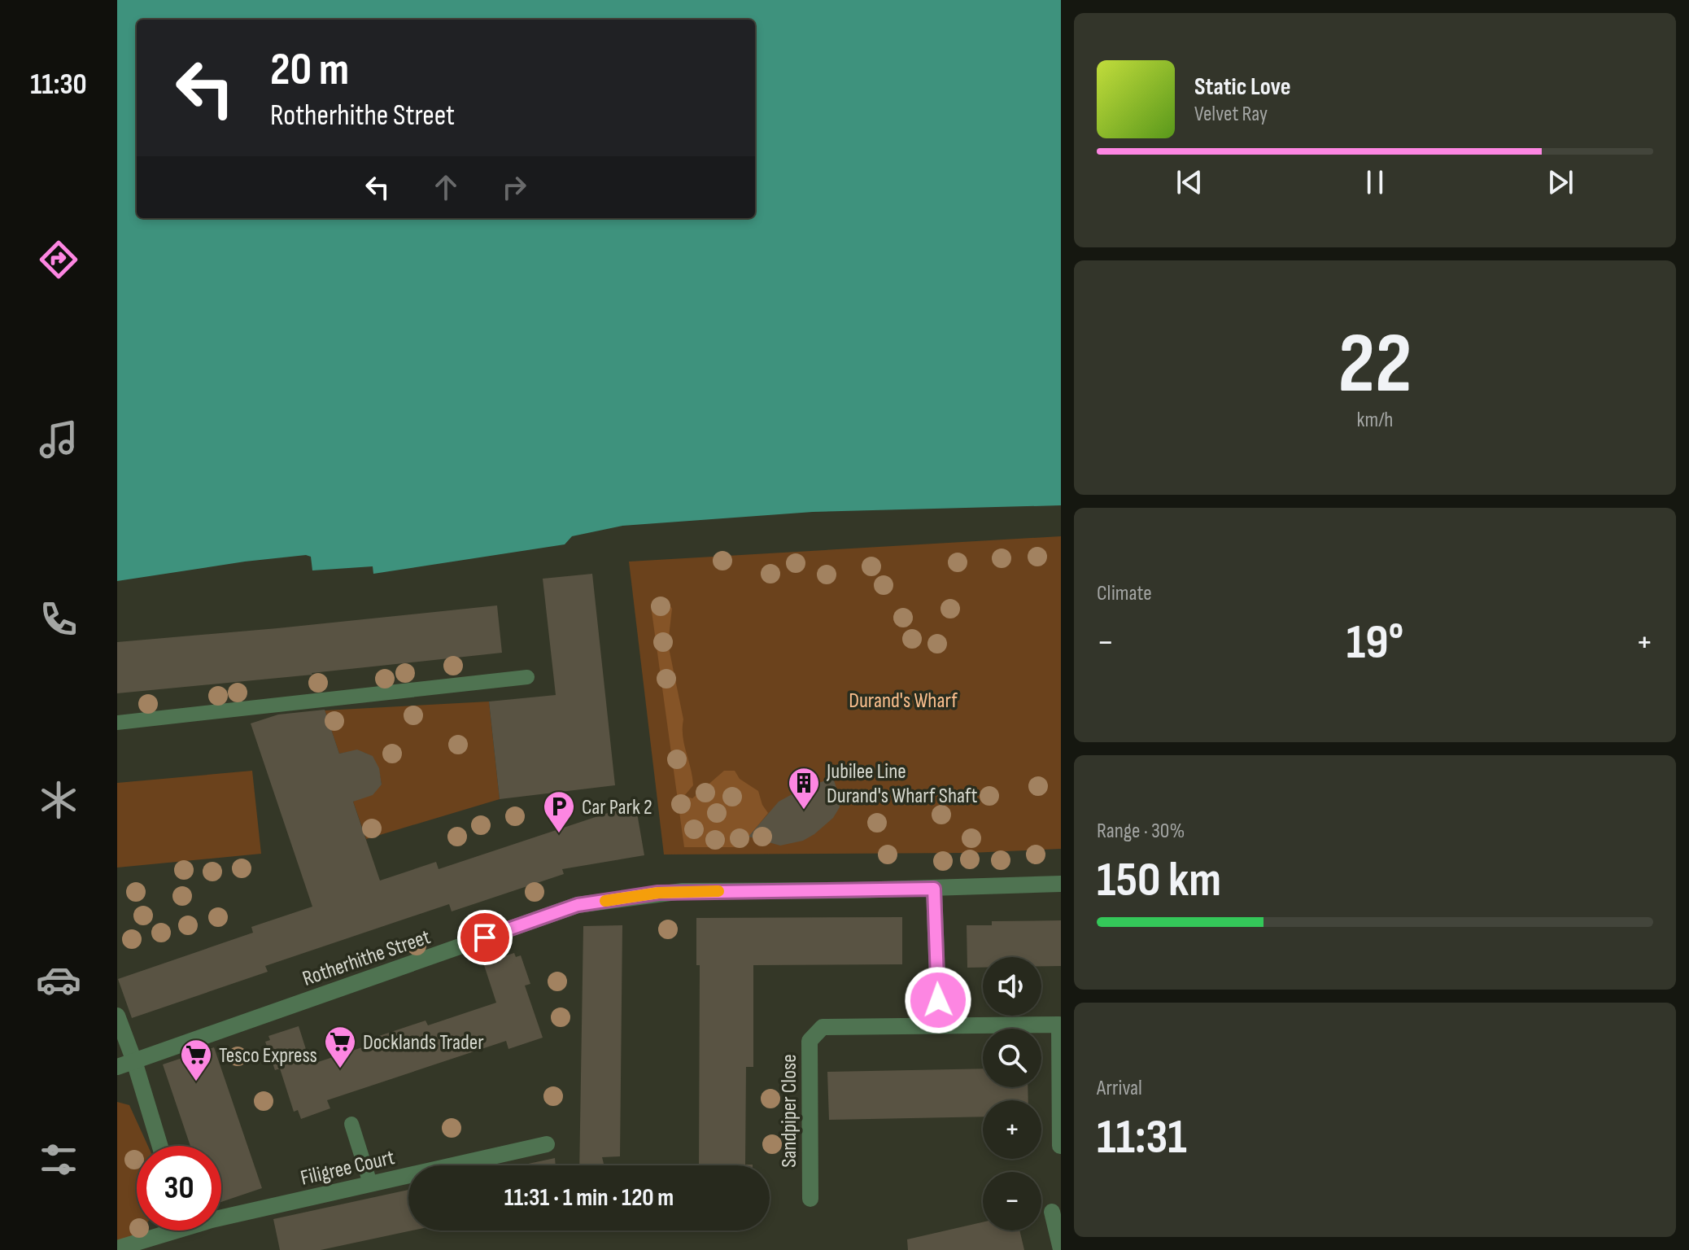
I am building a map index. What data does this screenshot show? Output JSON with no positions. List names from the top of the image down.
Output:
{
  "streets": {
    "street": ["Rotherhithe Street", "Sandpiper Close", "Filigree Court"]
  },
  "parks": ["Durand's Wharf"],
  "places": {
    "building": ["Jubilee Line Durand's Wharf Shaft"],
    "parking": ["Car Park 2"],
    "supermarket": ["Docklands Trader", "Tesco Express"]
  },
  "page": {
    "tabs": "11:30",
    "turn": ["20 m", "Rotherhithe Street"],
    "song": ["Static Love", "Velvet Ray"],
    "tile": [
      ["22", "km/h"],
      "Climate",
      ["Range · 30%", "150 km"],
      ["Arrival", "11:31"]
    ],
    "heat": ["−", "19°", "+"],
    "map_buttons": ["+", "−"],
    "limit": "30",
    "trip": "11:31 · 1 min · 120 m"
  }
}
